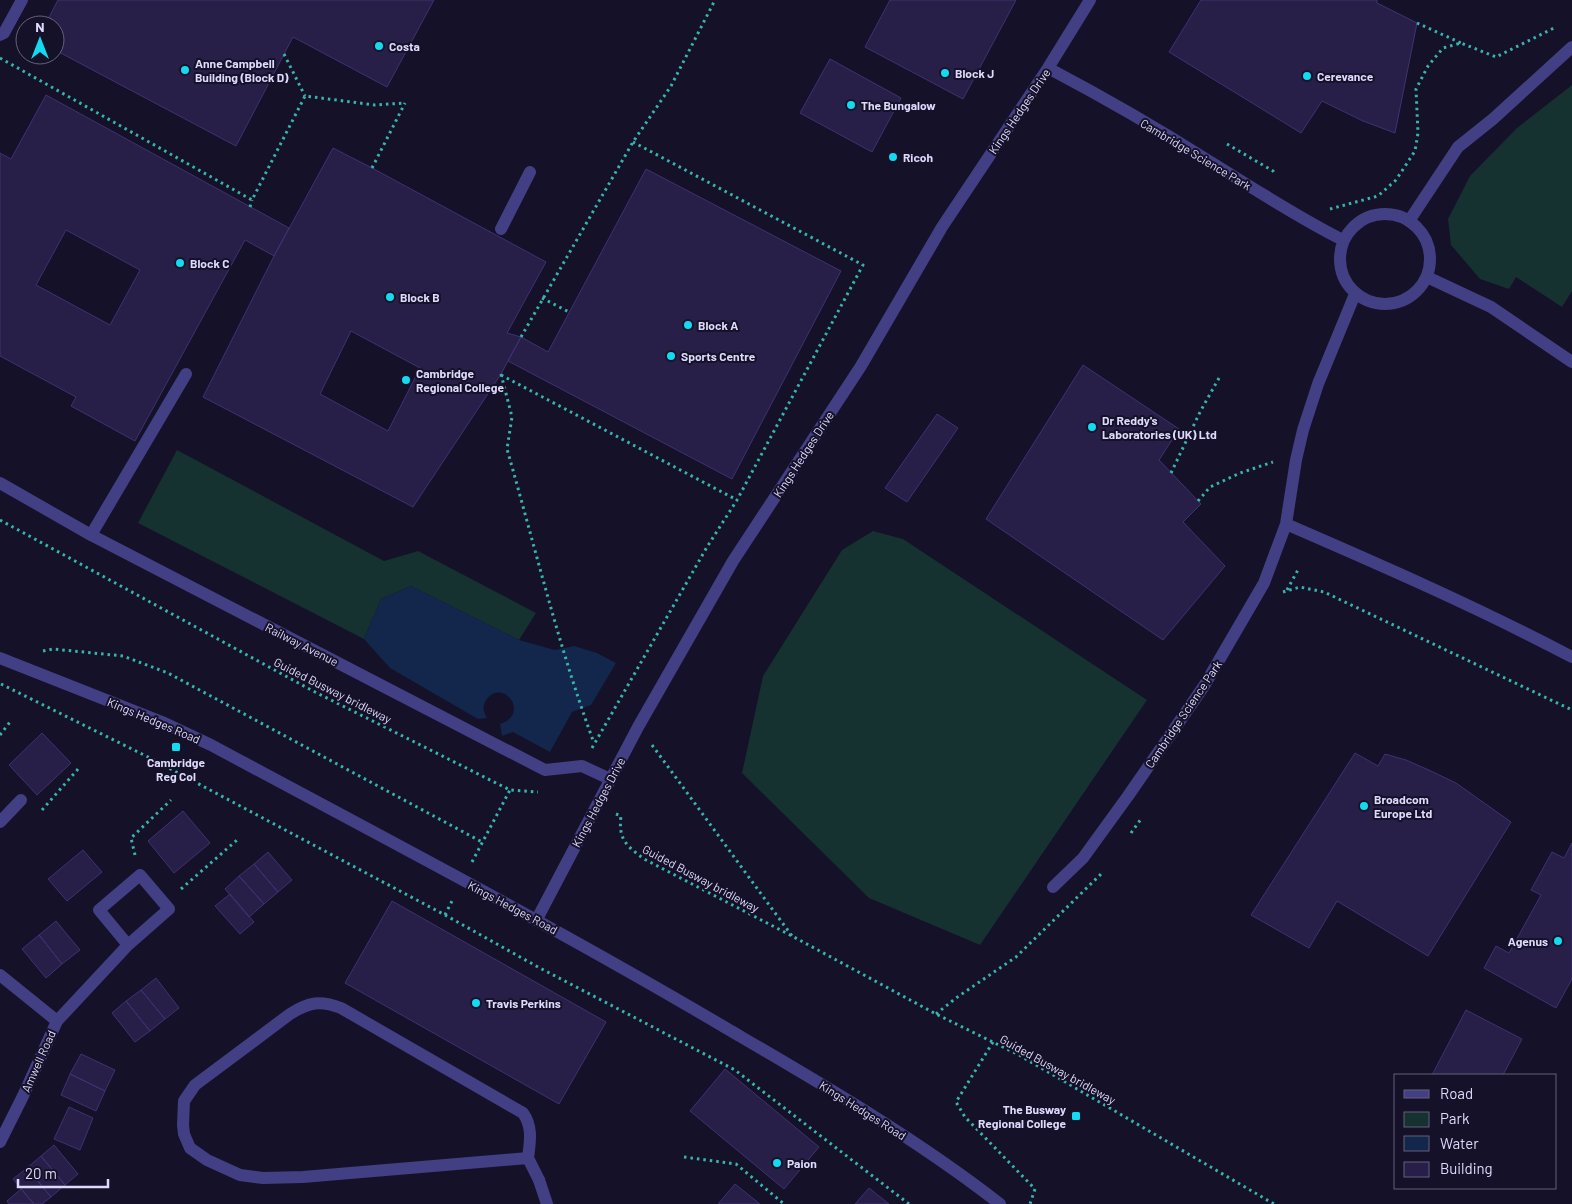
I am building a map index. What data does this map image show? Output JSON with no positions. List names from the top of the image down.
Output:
{
  "streets": {
    "street": [
      "Kings Hedges Drive",
      "Cambridge Science Park",
      "Railway Avenue",
      "Kings Hedges Road",
      "Amwell Road"
    ],
    "path": ["Guided Busway bridleway"]
  },
  "crossings": [
    ["Kings Hedges Drive", "Cambridge Science Park"],
    ["Kings Hedges Drive", "Guided Busway bridleway"],
    ["Kings Hedges Drive", "Kings Hedges Road"]
  ],
  "places": {
    "other": [
      "Costa",
      "Anne Campbell Building (Block D)",
      "Block J",
      "Cerevance",
      "The Bungalow",
      "Ricoh",
      "Block C",
      "Block B",
      "Block A",
      "Sports Centre",
      "Cambridge Regional College",
      "Dr Reddy's Laboratories (UK) Ltd",
      "Broadcom Europe Ltd",
      "Agenus",
      "Travis Perkins",
      "Paion"
    ],
    "transit": ["Cambridge Reg Col", "The Busway Regional College"]
  },
  "legend": [
    "Road",
    "Park",
    "Water",
    "Building"
  ],
  "scale_bar": "20 m",
  "north": "top"
}
